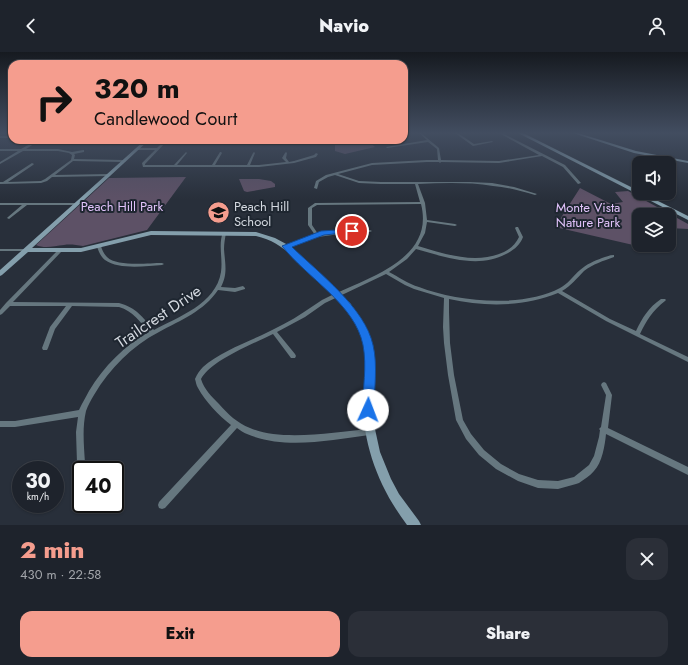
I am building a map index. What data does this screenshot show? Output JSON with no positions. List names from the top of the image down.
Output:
{
  "streets": {
    "street": ["Trailcrest Drive"]
  },
  "parks": ["Peach Hill Park", "Monte Vista Nature Park"],
  "places": {
    "school or university": ["Peach Hill School"]
  },
  "page": {
    "header": "Navio",
    "turn": ["320 m", "Candlewood Court"],
    "speed": "30 km/h",
    "limit": "40",
    "heading": ["2 min", "430 m · 22:58"],
    "buttons": ["Exit", "Share"]
  }
}
